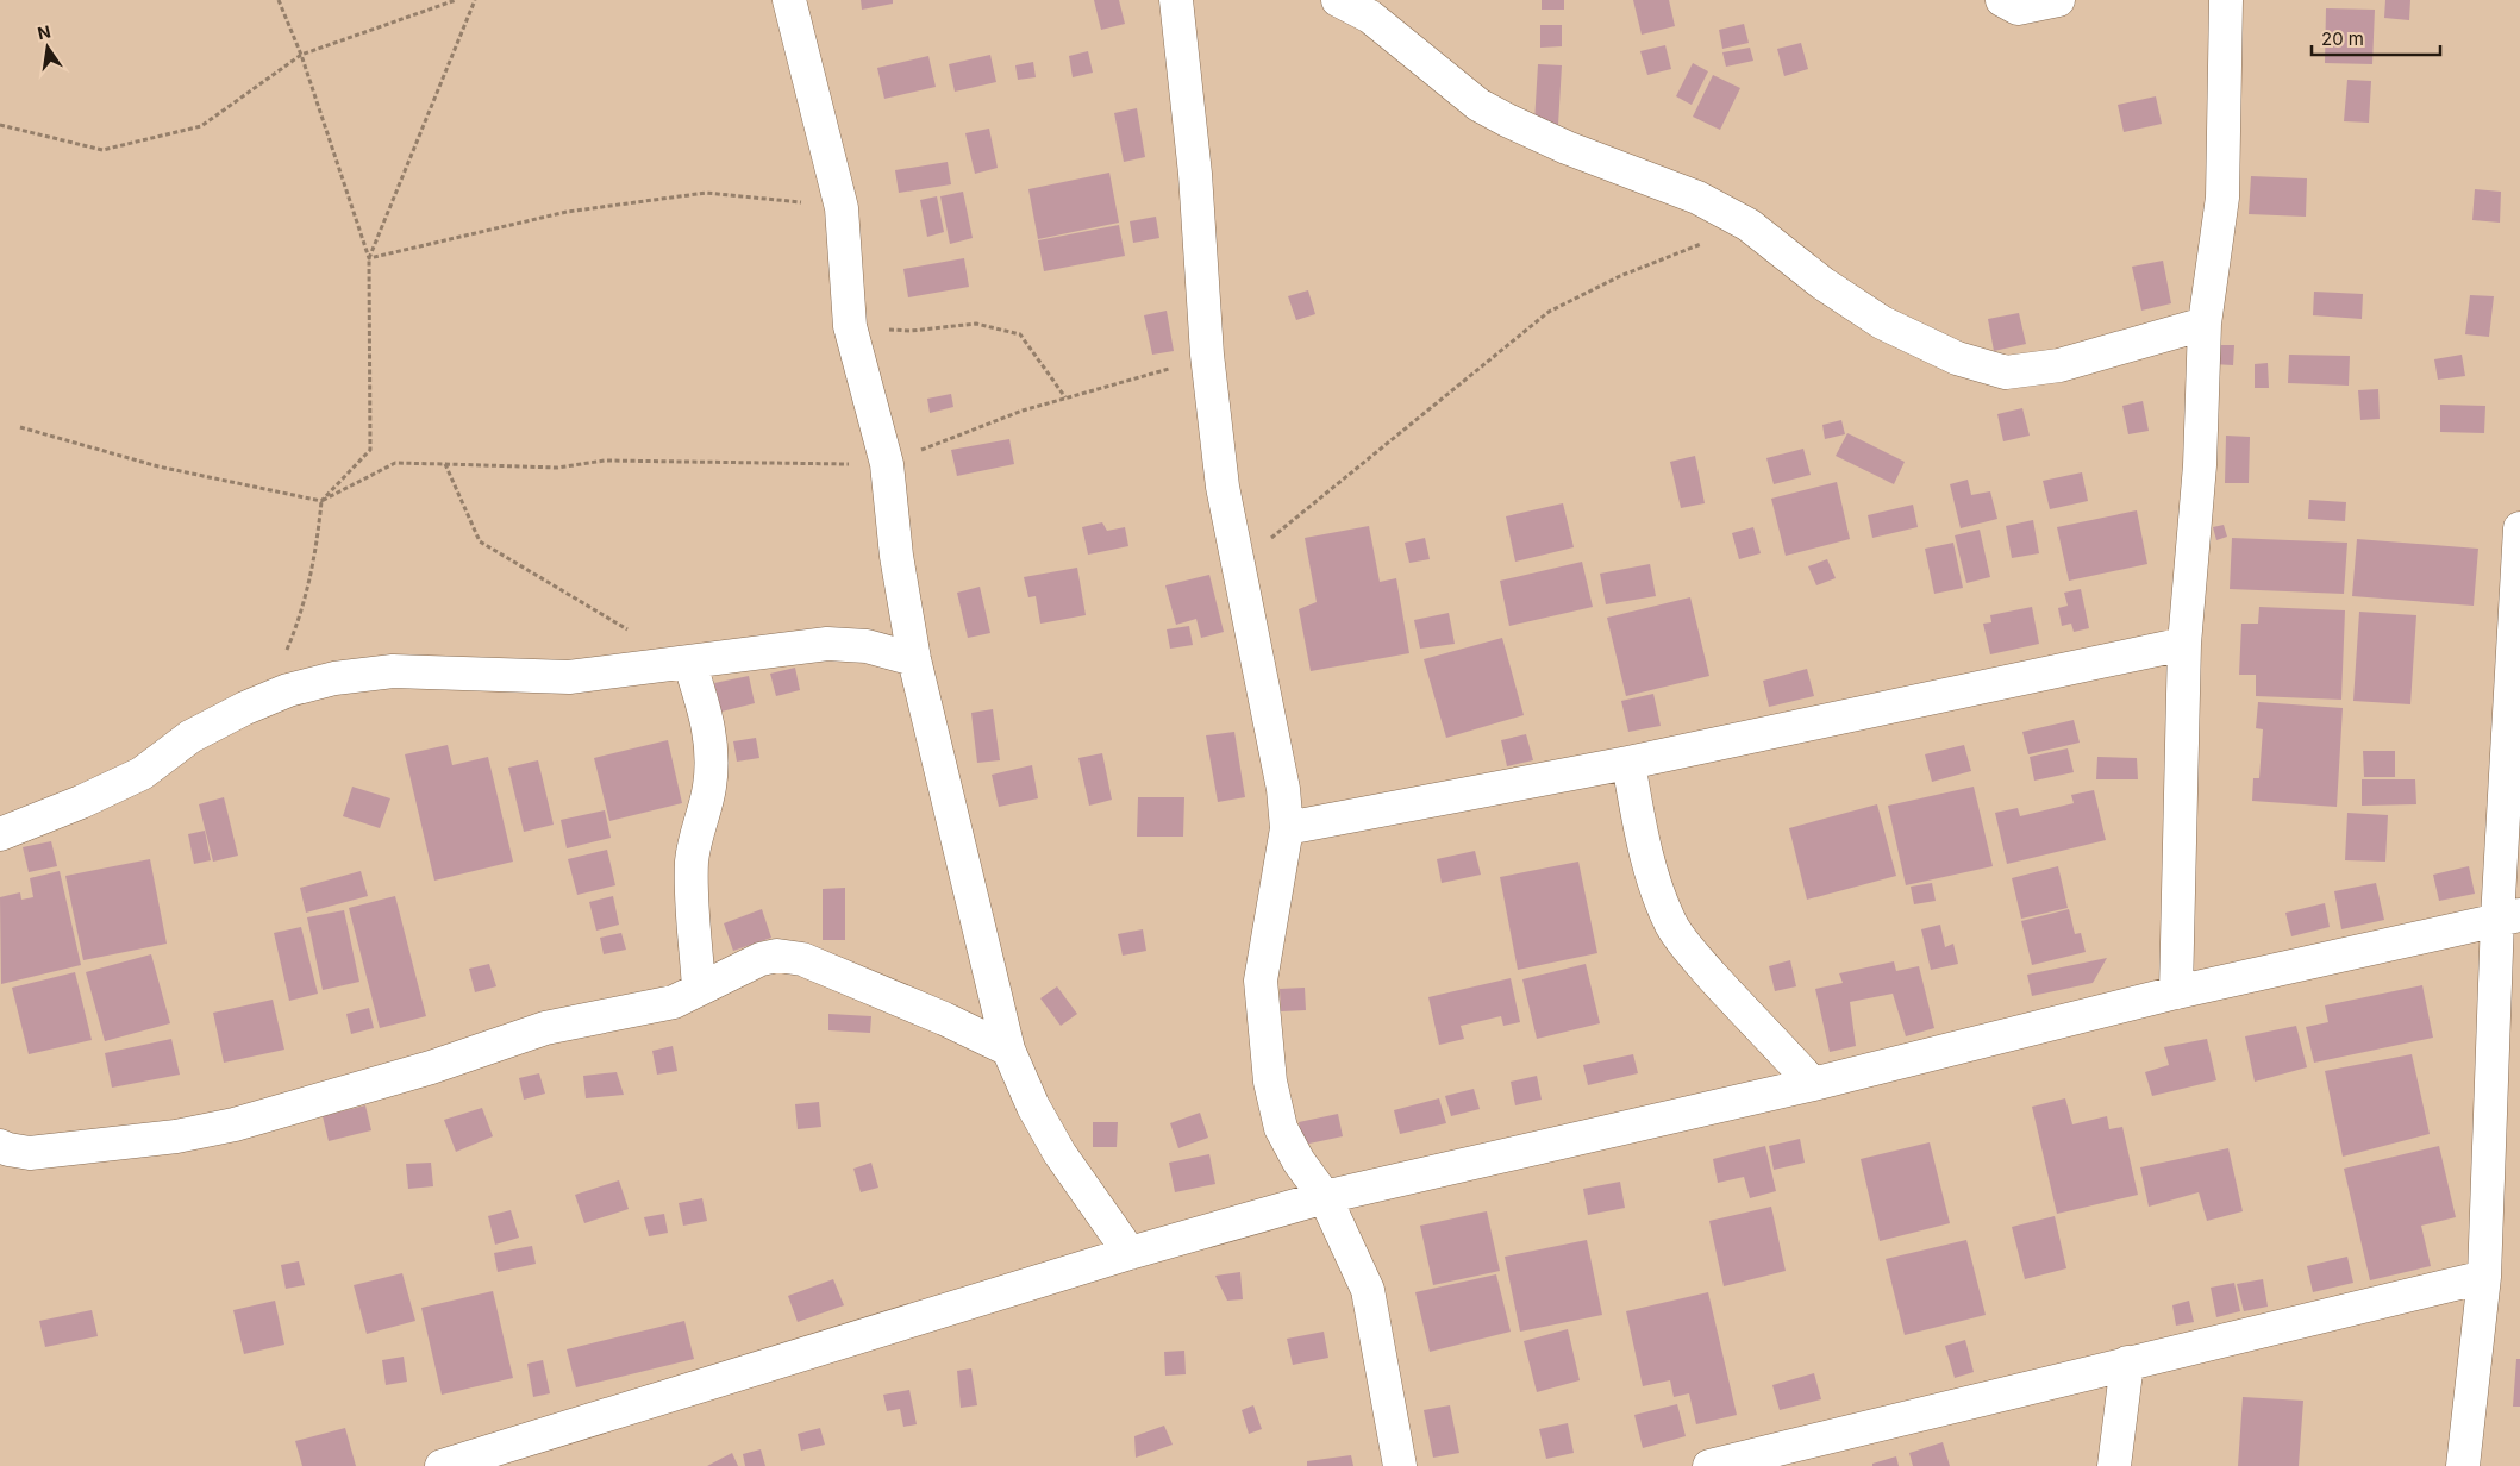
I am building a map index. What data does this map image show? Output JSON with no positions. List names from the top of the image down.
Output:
{
  "scale_bar": "20 m",
  "north": "top"
}
